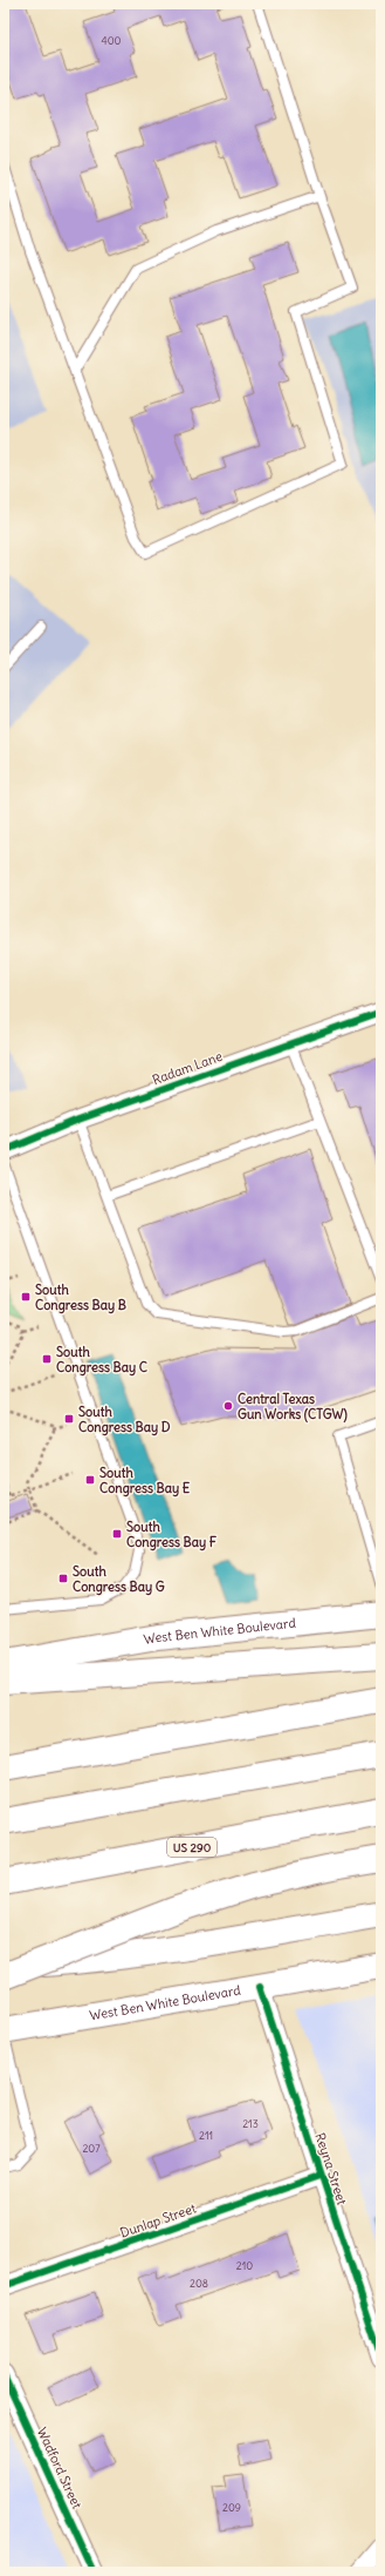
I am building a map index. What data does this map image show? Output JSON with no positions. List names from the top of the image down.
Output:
{
  "streets": {
    "main road": ["West Ben White Boulevard", "US 290"],
    "street": [
      "Radam Lane",
      "Reyna Street",
      "Dunlap Street",
      "Wadford Street"
    ]
  },
  "crossings": [
    ["West Ben White Boulevard", "Reyna Street"],
    ["Reyna Street", "Dunlap Street"]
  ],
  "places": {
    "transit": [
      "South Congress Bay B",
      "South Congress Bay C",
      "South Congress Bay D",
      "South Congress Bay E",
      "South Congress Bay F",
      "South Congress Bay G"
    ],
    "other": ["Central Texas Gun Works (CTGW)"]
  },
  "house_numbers": [
    "400",
    "213",
    "211",
    "207",
    "210",
    "208",
    "209"
  ]
}
